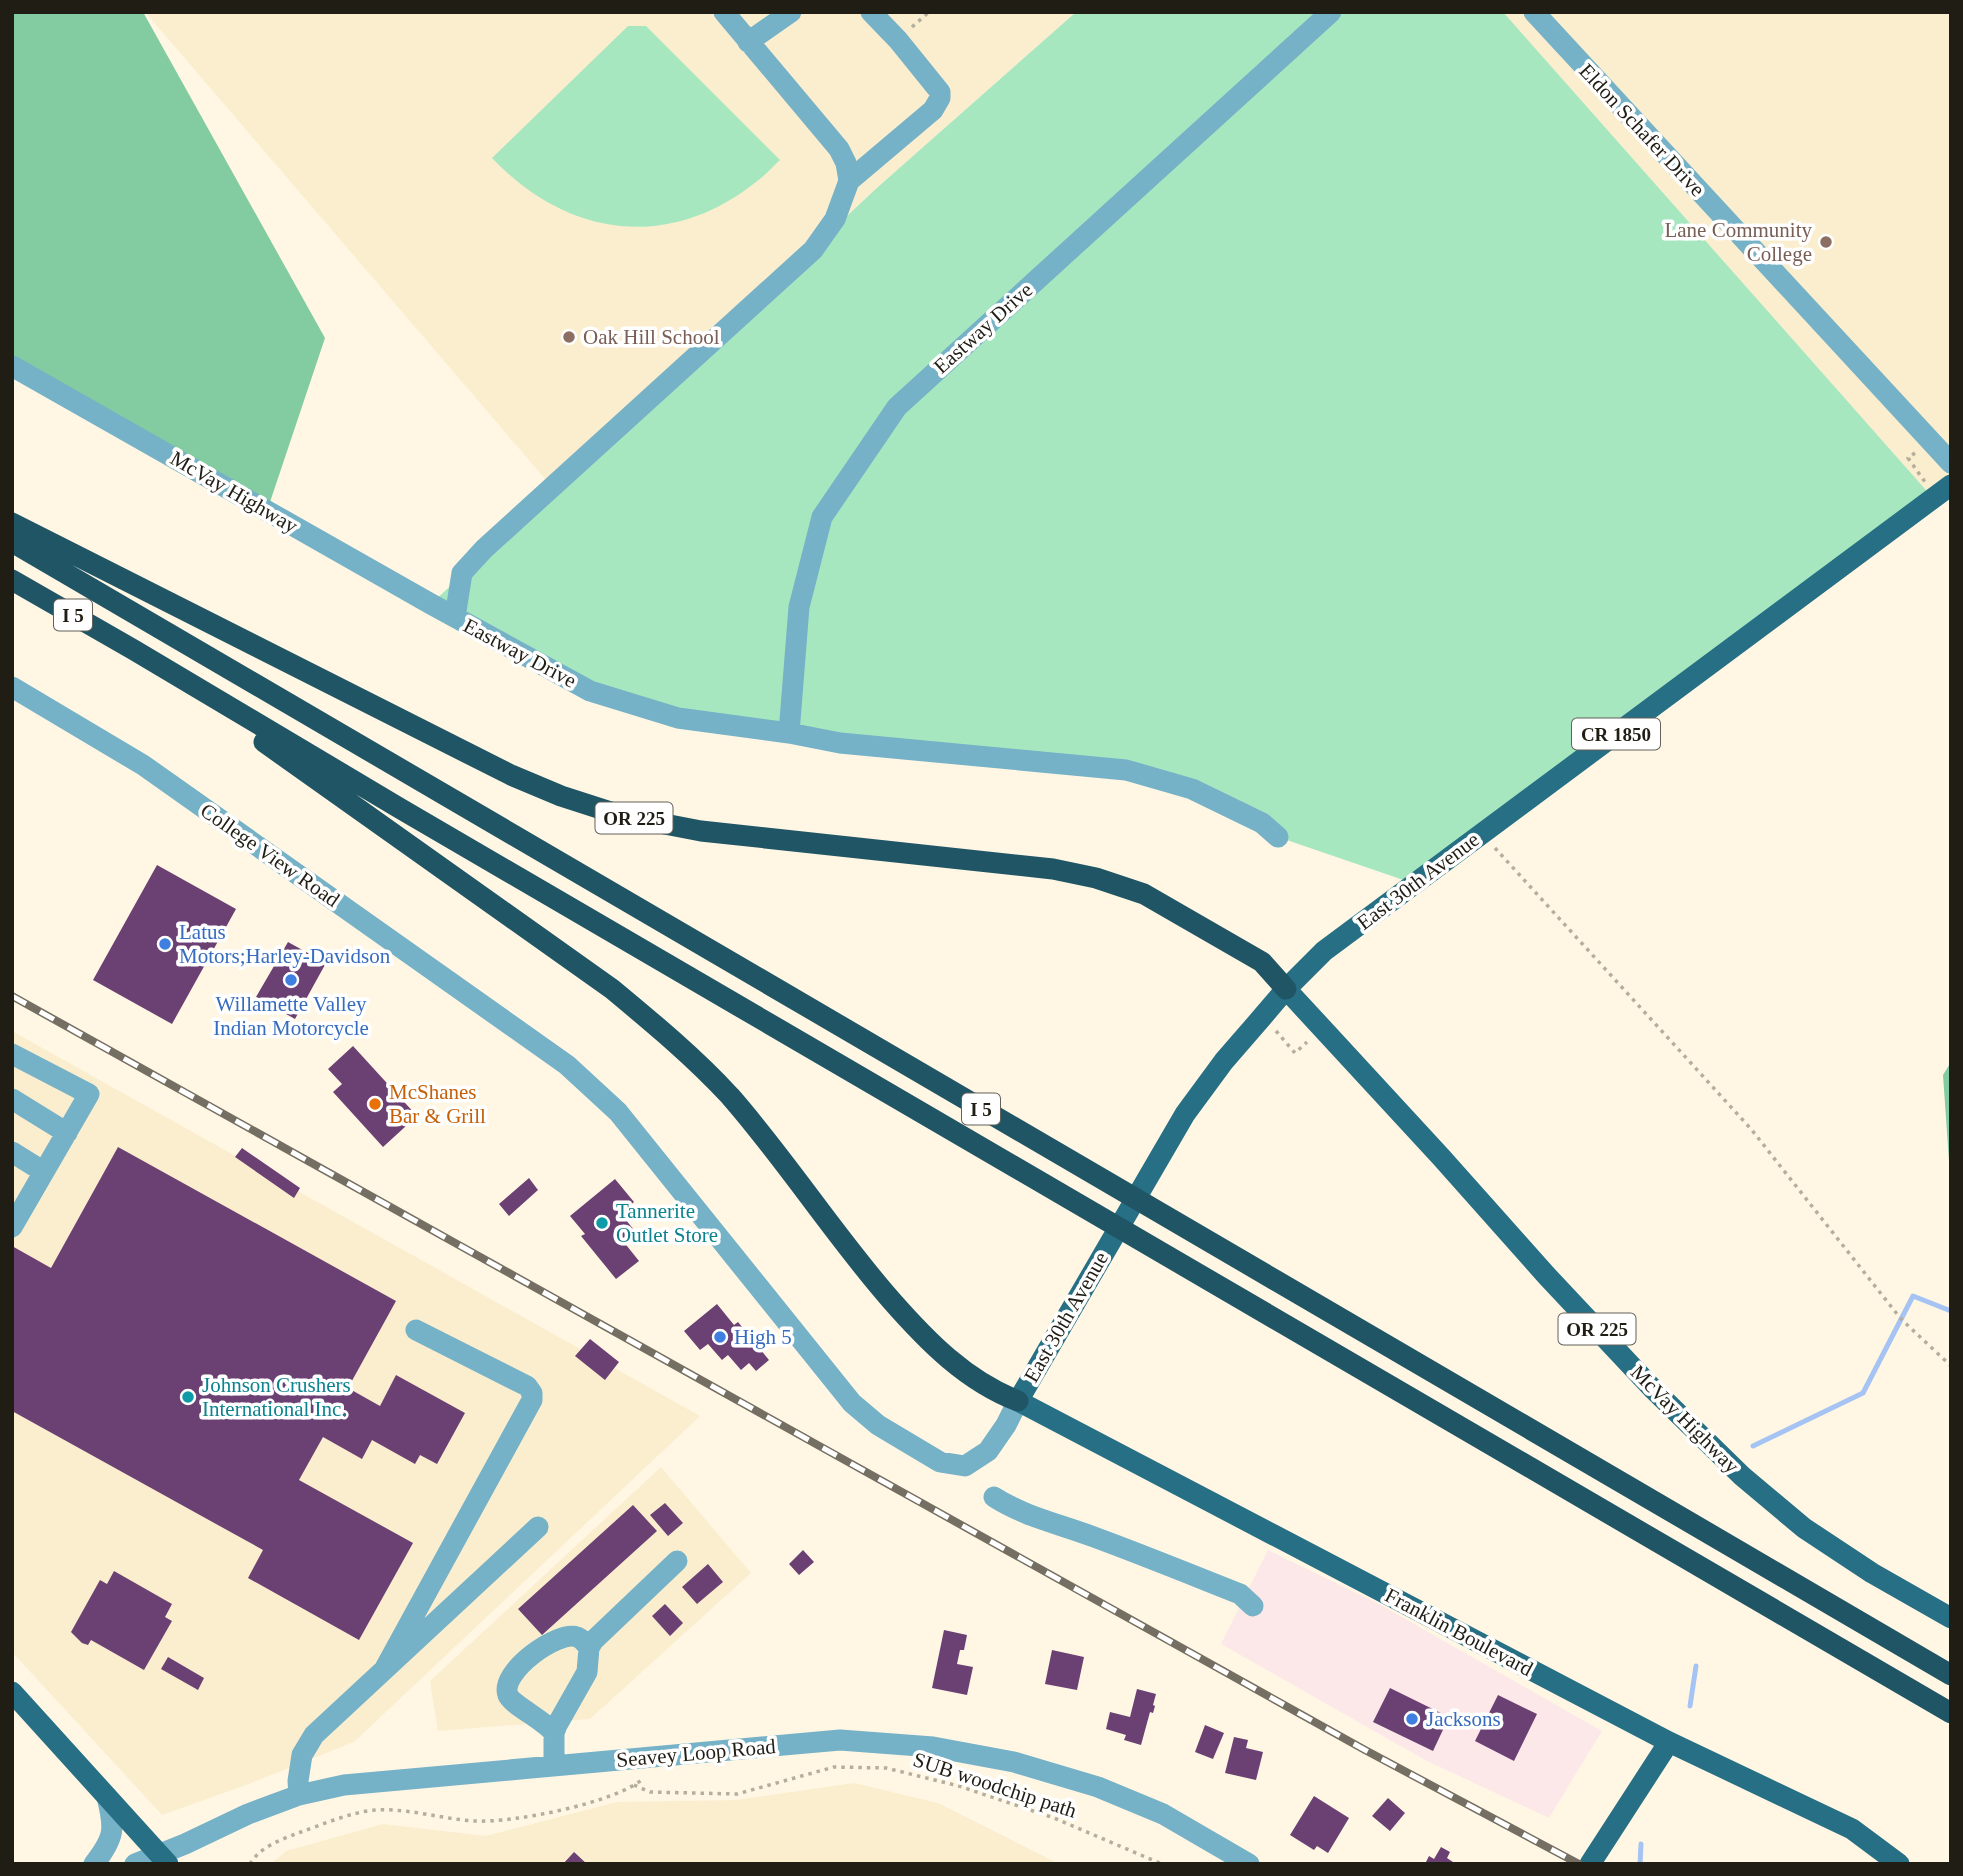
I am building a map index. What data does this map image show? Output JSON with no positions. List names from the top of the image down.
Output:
{
  "streets": {
    "highway": ["I 5", "OR 225"],
    "main road": [
      "McVay Highway",
      "CR 1850",
      "East 30th Avenue",
      "Franklin Boulevard"
    ],
    "street": [
      "Eldon Schafer Drive",
      "Eastway Drive",
      "College View Road",
      "Seavey Loop Road"
    ],
    "path": ["SUB woodchip path"]
  },
  "crossings": [
    ["Eastway Drive", "McVay Highway"],
    ["McVay Highway", "OR 225"],
    ["McVay Highway", "East 30th Avenue"],
    ["OR 225", "East 30th Avenue"],
    ["College View Road", "East 30th Avenue"],
    ["College View Road", "Franklin Boulevard"],
    ["East 30th Avenue", "Franklin Boulevard"]
  ],
  "places": [
    "Lane Community College",
    "Oak Hill School",
    "Latus Motors;Harley-Davidson",
    "Willamette Valley Indian Motorcycle",
    "McShanes Bar & Grill",
    "Tannerite Outlet Store",
    "High 5",
    "Johnson Crushers International Inc.",
    "Jacksons"
  ]
}
